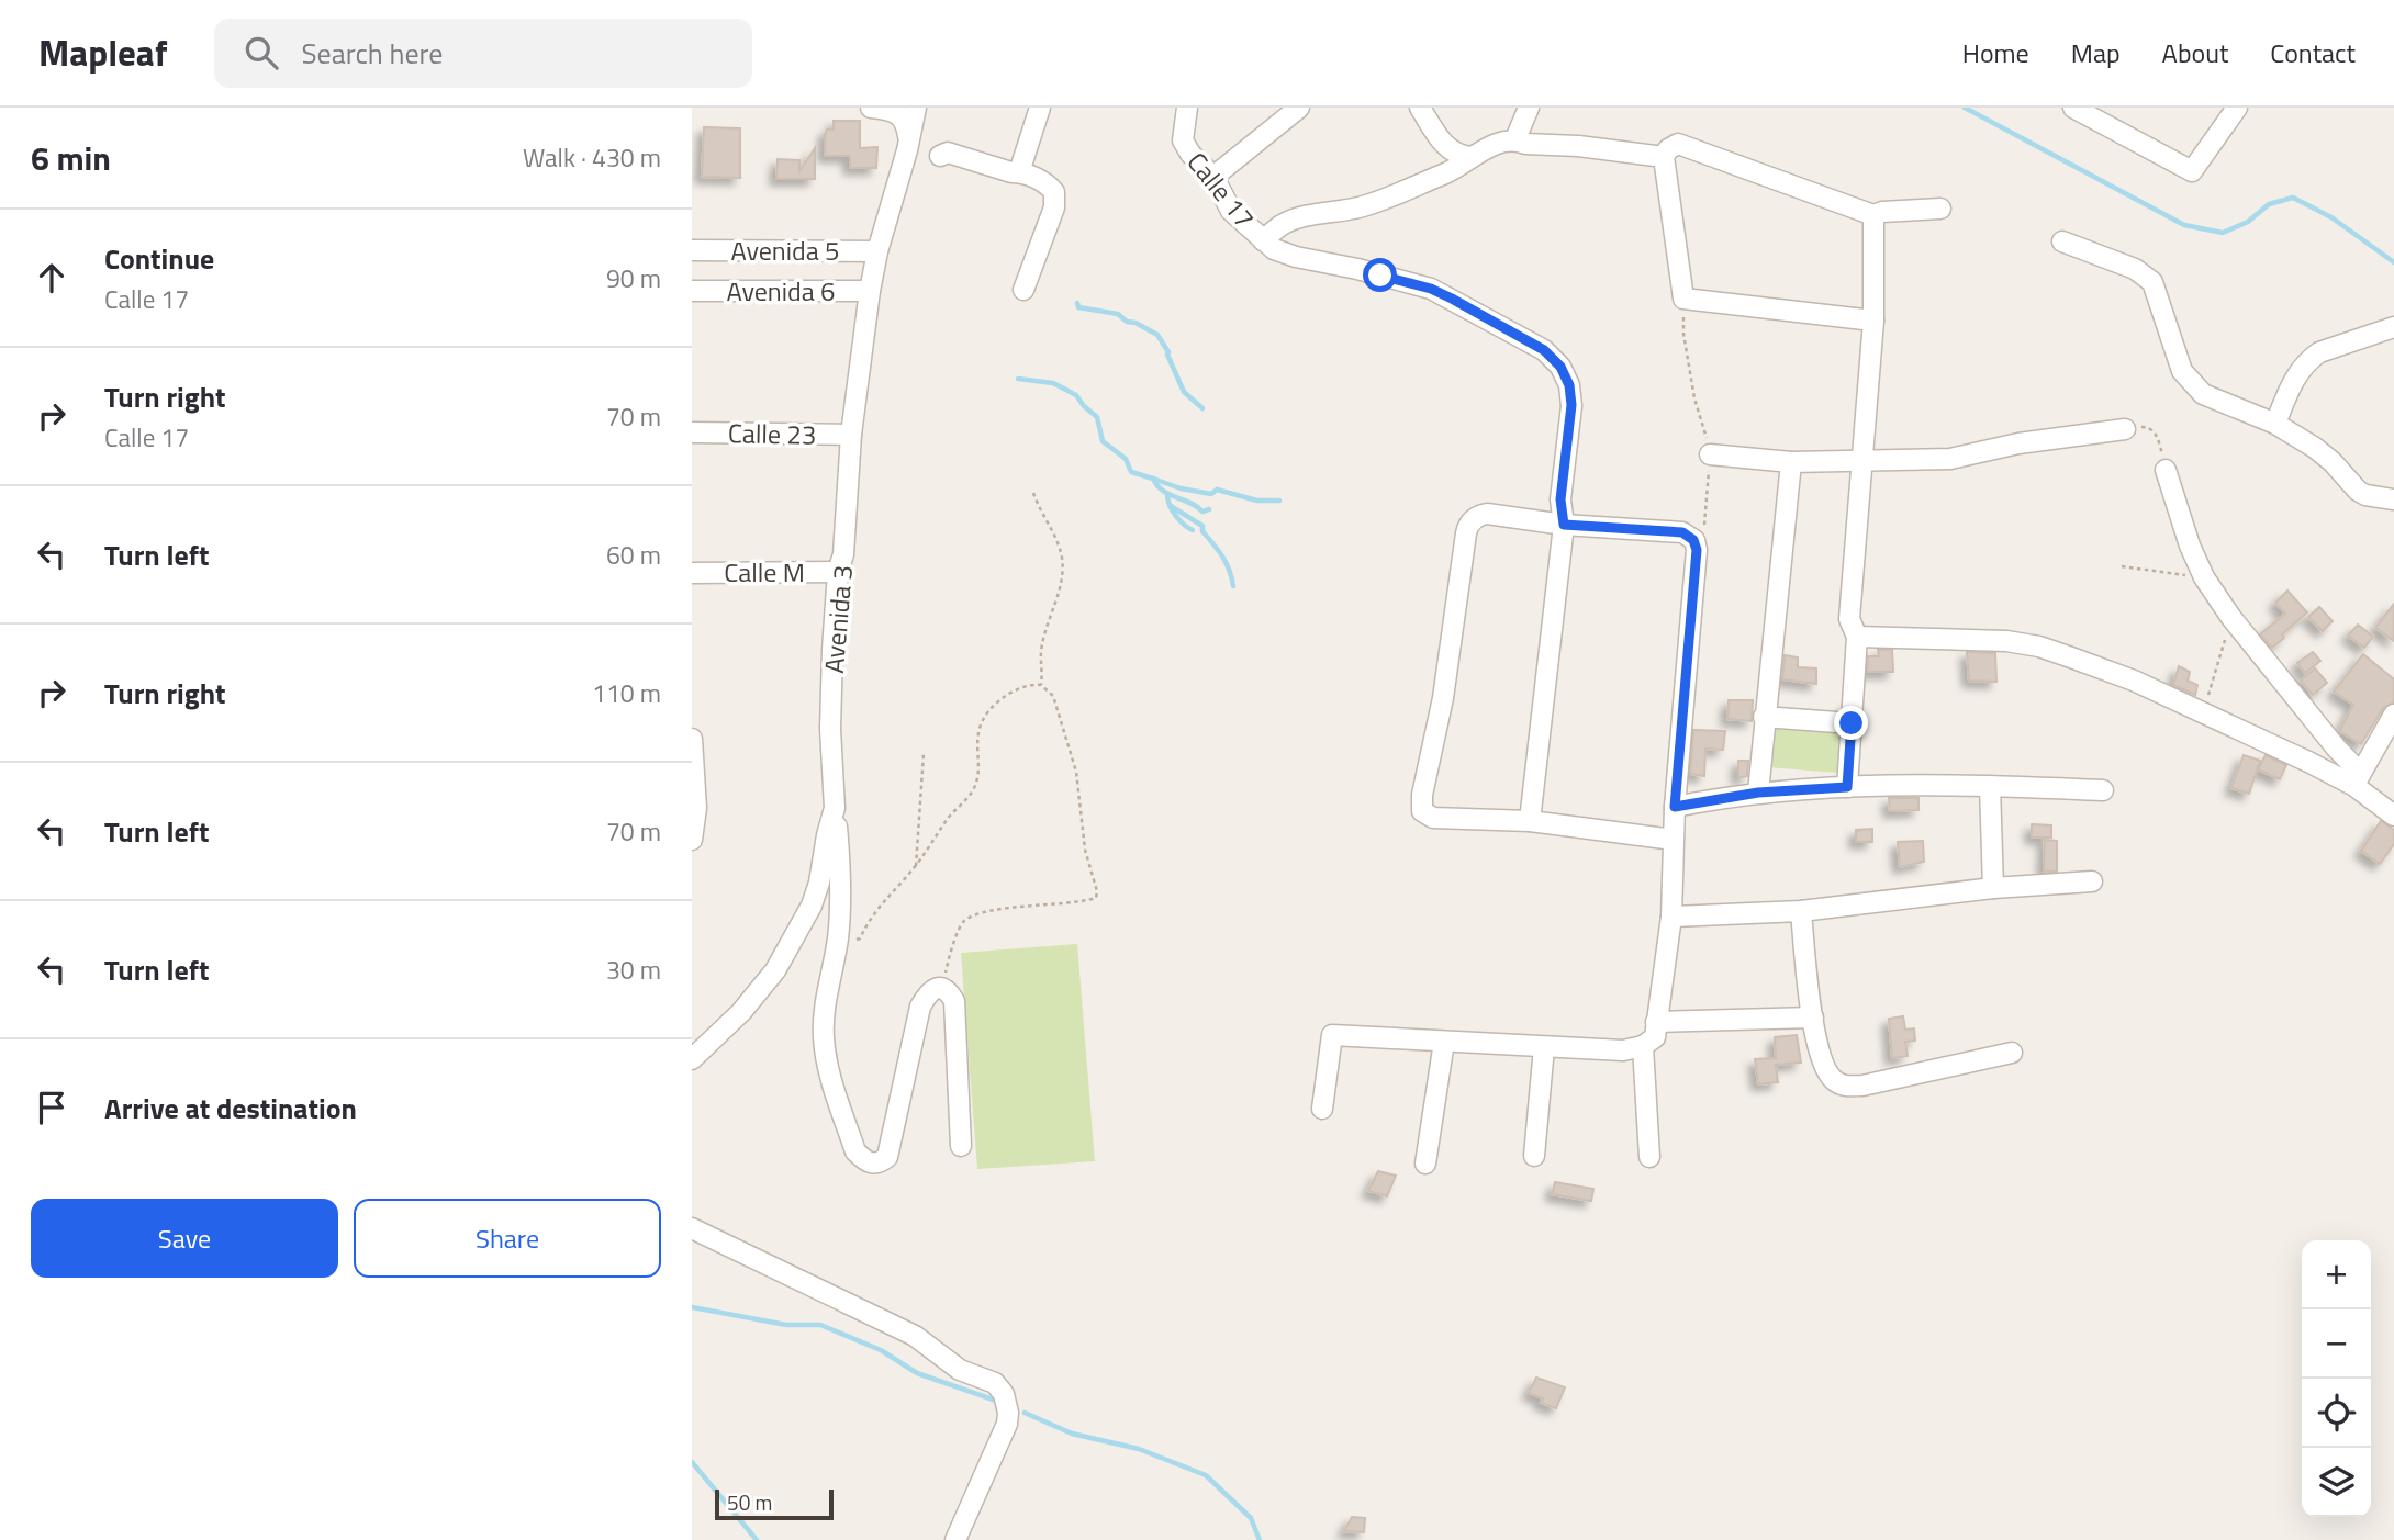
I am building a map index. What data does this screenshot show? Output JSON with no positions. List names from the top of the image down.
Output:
{
  "streets": {
    "street": [
      "Calle 17",
      "Avenida 5",
      "Avenida 6",
      "Calle 23",
      "Calle M",
      "Avenida 3"
    ]
  },
  "crossings": [
    ["Avenida 5", "Avenida 3"],
    ["Avenida 6", "Avenida 3"],
    ["Calle 23", "Avenida 3"],
    ["Calle M", "Avenida 3"]
  ],
  "scale_bar": "50 m",
  "page": {
    "header": "Mapleaf",
    "search": "Search here",
    "nav": [
      "Home",
      "Map",
      "About",
      "Contact"
    ],
    "heading": ["6 min", "Walk · 430 m"],
    "list": [
      ["Continue", "Calle 17", "90 m"],
      ["Turn right", "Calle 17", "70 m"],
      ["Turn left", "60 m"],
      ["Turn right", "110 m"],
      ["Turn left", "70 m"],
      ["Turn left", "30 m"],
      "Arrive at destination"
    ],
    "buttons": ["Save", "Share"],
    "map_buttons": ["+", "−"],
    "scale": "50 m"
  }
}
